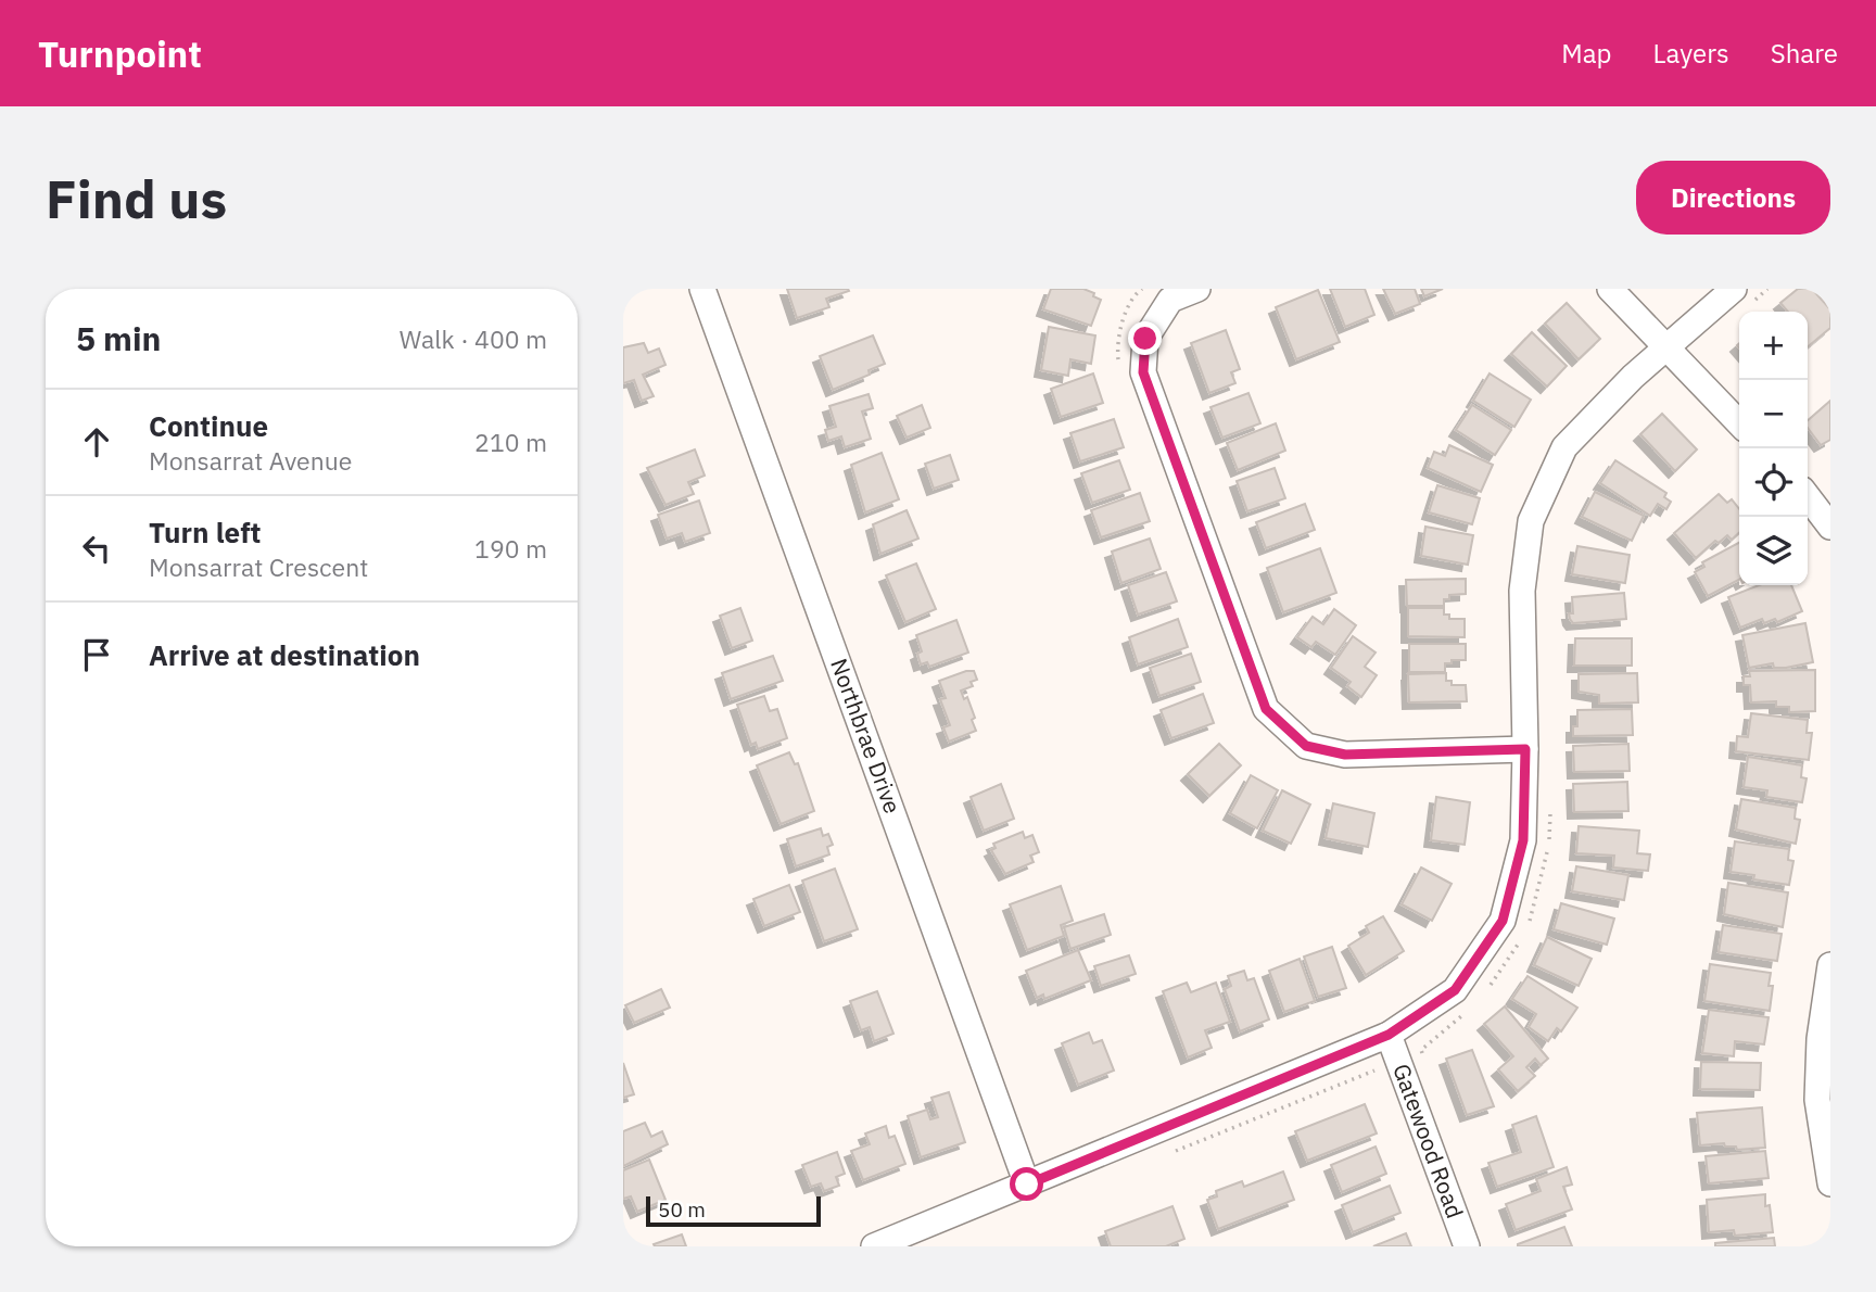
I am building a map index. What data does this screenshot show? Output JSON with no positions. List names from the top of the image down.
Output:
{
  "streets": {
    "street": ["Northbrae Drive", "Gatewood Road"]
  },
  "scale_bar": "50 m",
  "page": {
    "header": "Turnpoint",
    "nav": ["Map", "Layers", "Share"],
    "buttons": "Directions",
    "title": "Find us",
    "heading": ["5 min", "Walk · 400 m"],
    "map_buttons": ["+", "−"],
    "list": [
      ["Continue", "Monsarrat Avenue", "210 m"],
      ["Turn left", "Monsarrat Crescent", "190 m"],
      "Arrive at destination"
    ],
    "scale": "50 m"
  }
}
